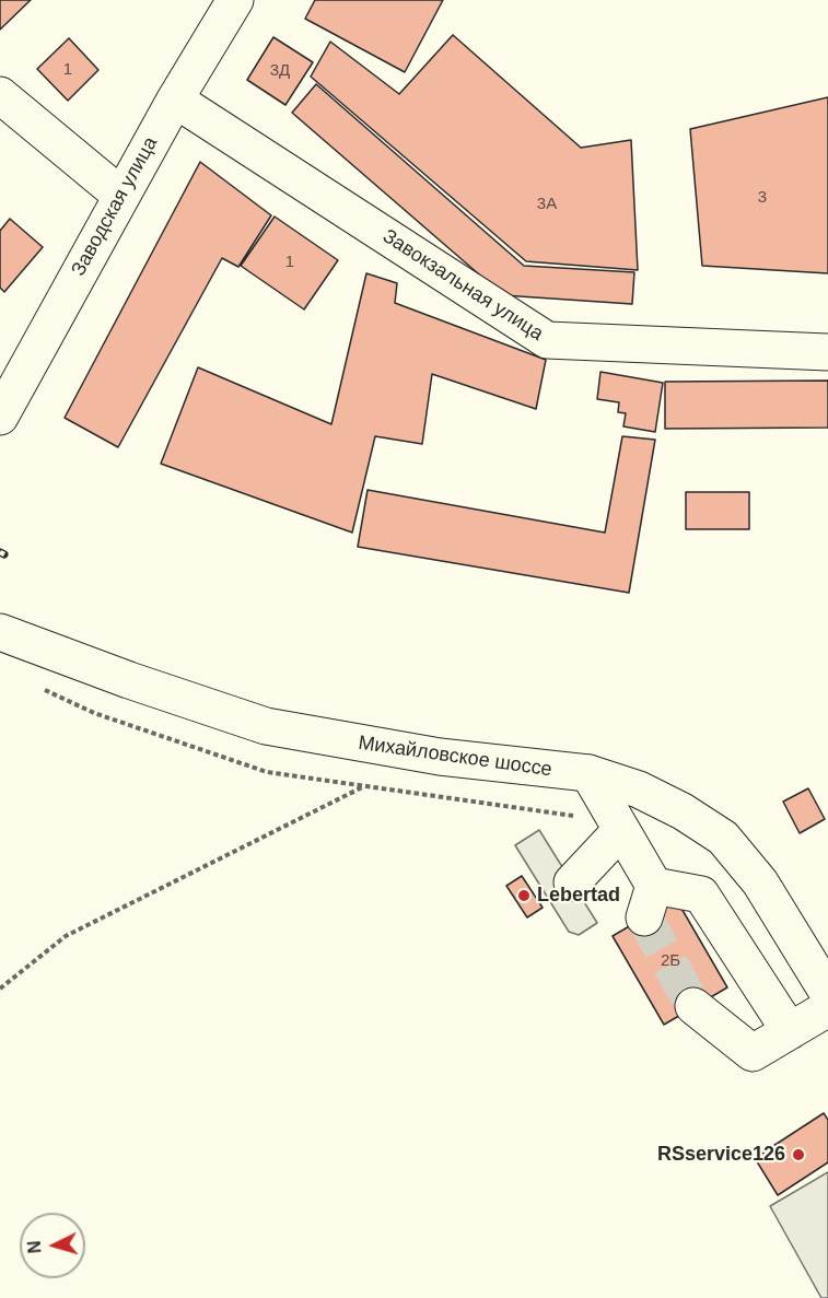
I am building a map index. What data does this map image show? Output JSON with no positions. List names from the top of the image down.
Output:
{
  "streets": {
    "street": ["Заводская улица", "Завокзальная улица", "Михайловское шоссе"]
  },
  "crossings": [
    ["Заводская улица", "Завокзальная улица"]
  ],
  "places": ["Lebertad", "RSservice126"],
  "house_numbers": [
    "1",
    "3Д",
    "3",
    "3А",
    "1",
    "2Б"
  ],
  "north": "left"
}
